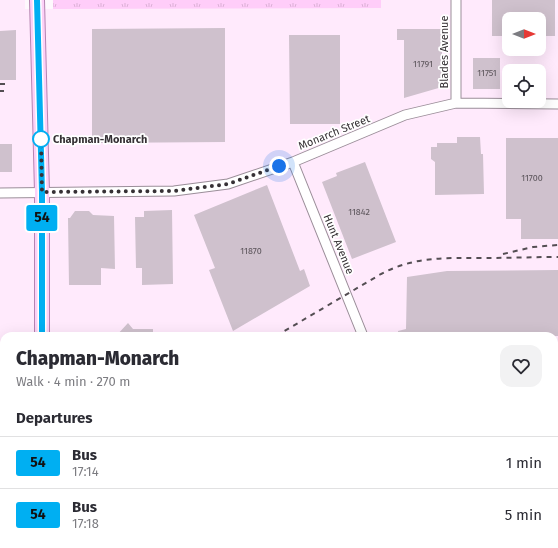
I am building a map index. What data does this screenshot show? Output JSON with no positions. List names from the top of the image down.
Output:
{
  "streets": {
    "street": ["Blades Avenue", "Monarch Street", "Hunt Avenue"]
  },
  "crossings": [
    ["Blades Avenue", "Monarch Street"],
    ["Monarch Street", "Hunt Avenue"]
  ],
  "places": ["Chapman-Monarch"],
  "lines": ["bus line 54"],
  "house_numbers": [
    "11791",
    "11751",
    "11700",
    "11842",
    "11870"
  ],
  "north": "right",
  "page": {
    "on_map": "54",
    "heading": [
      ["Chapman-Monarch", "Walk · 4 min · 270 m"],
      "Departures"
    ],
    "list": [
      {
        "mark": "54",
        "name": "Bus",
        "note": "17:14",
        "value": "1 min"
      },
      {
        "mark": "54",
        "name": "Bus",
        "note": "17:18",
        "value": "5 min"
      }
    ]
  }
}
